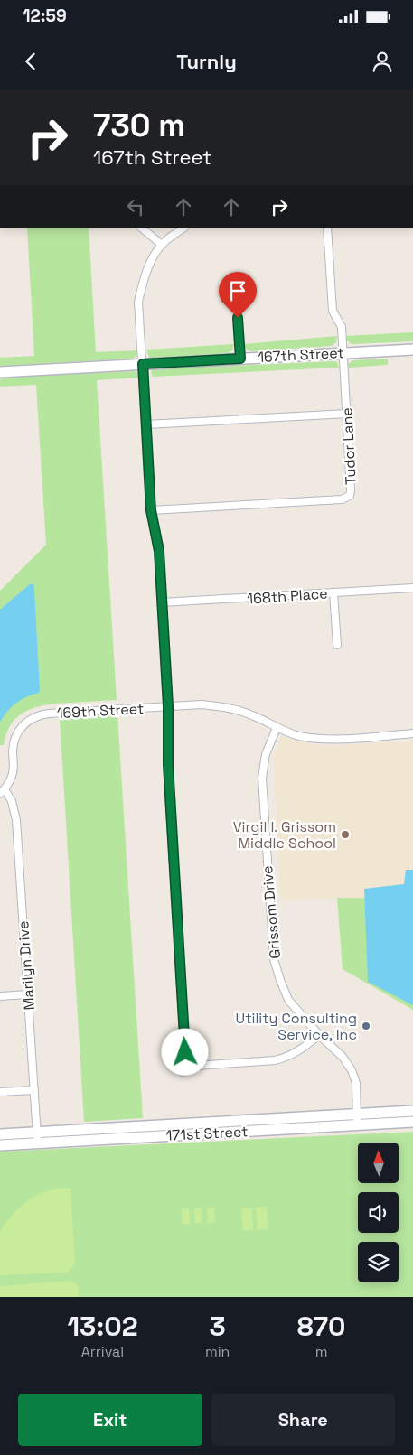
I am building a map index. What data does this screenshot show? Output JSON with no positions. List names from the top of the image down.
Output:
{
  "streets": {
    "street": [
      "167th Street",
      "Tudor Lane",
      "168th Place",
      "169th Street",
      "Grissom Drive",
      "Marilyn Drive",
      "171st Street"
    ]
  },
  "crossings": [
    ["167th Street", "Tudor Lane"],
    ["169th Street", "Grissom Drive"],
    ["169th Street", "Marilyn Drive"],
    ["Grissom Drive", "171st Street"],
    ["Marilyn Drive", "171st Street"]
  ],
  "places": ["Virgil I. Grissom Middle School", "Utility Consulting Service, Inc"],
  "north": "top",
  "page": {
    "status": "12:59",
    "header": "Turnly",
    "turn": ["730 m", "167th Street"],
    "eta": [
      "13:02",
      "Arrival",
      "3",
      "min",
      "870",
      "m"
    ],
    "buttons": ["Exit", "Share"]
  }
}
